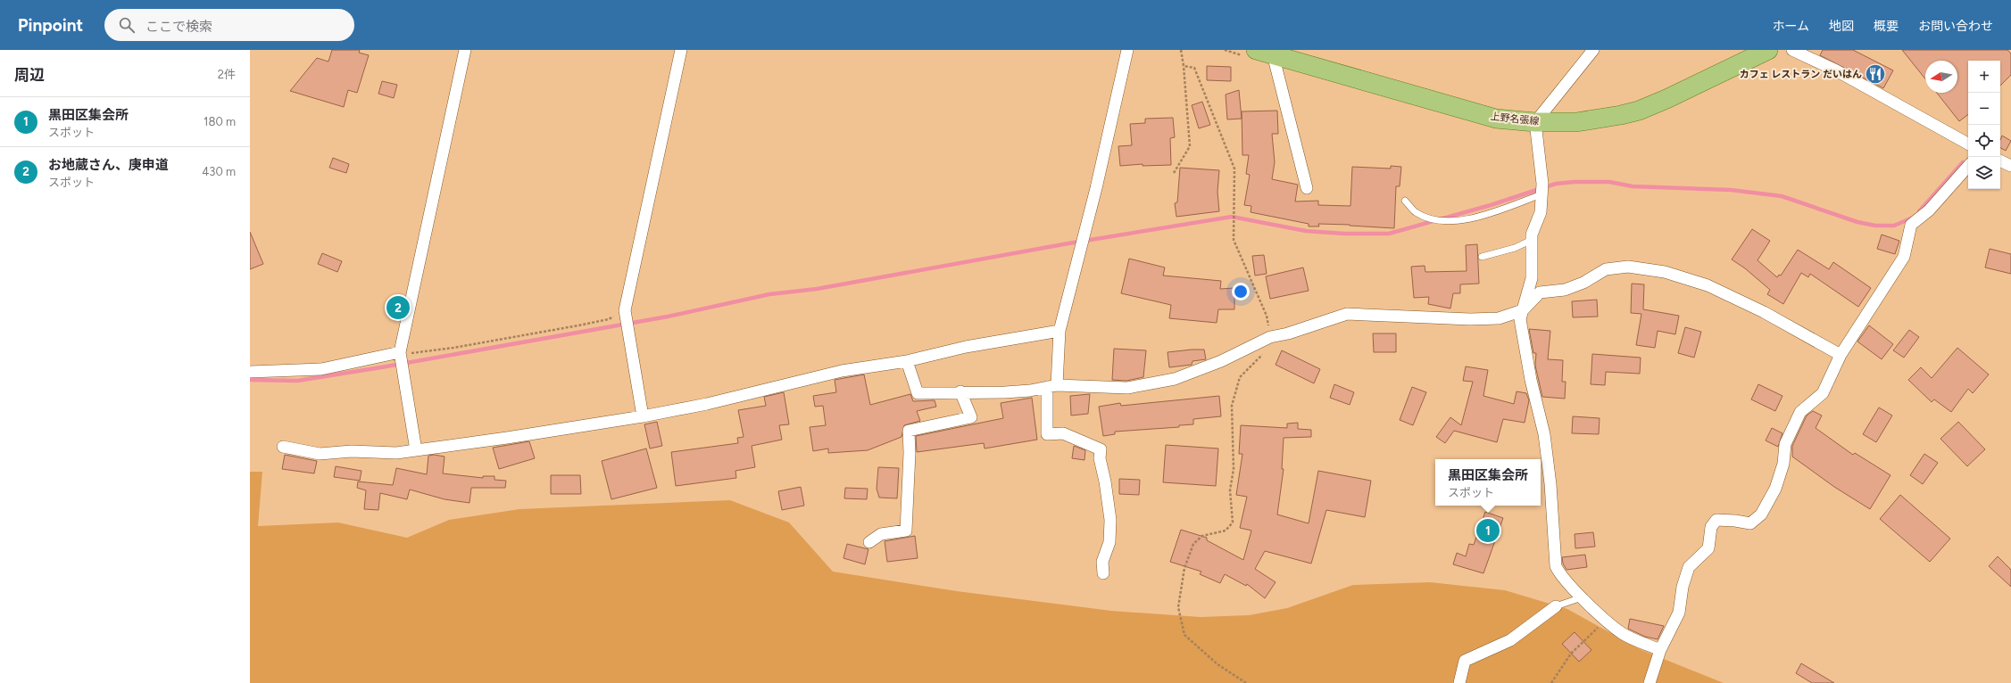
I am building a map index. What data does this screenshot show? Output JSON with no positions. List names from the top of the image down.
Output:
{
  "streets": {
    "main road": ["上野名張線"]
  },
  "places": {
    "restaurant": ["カフェ レストラン だいはん"]
  },
  "north": "left",
  "page": {
    "header": "Pinpoint",
    "search": "ここで検索",
    "nav": [
      "ホーム",
      "地図",
      "概要",
      "お問い合わせ"
    ],
    "heading": ["周辺", "2件"],
    "map_buttons": ["+", "−"],
    "list": [
      {
        "mark": "1",
        "name": "黒田区集会所",
        "note": "スポット",
        "value": "180 m"
      },
      {
        "mark": "2",
        "name": "お地蔵さん、庚申道",
        "note": "スポット",
        "value": "430 m"
      }
    ],
    "pins": ["2", "1"],
    "popup": ["黒田区集会所", "スポット"]
  }
}
